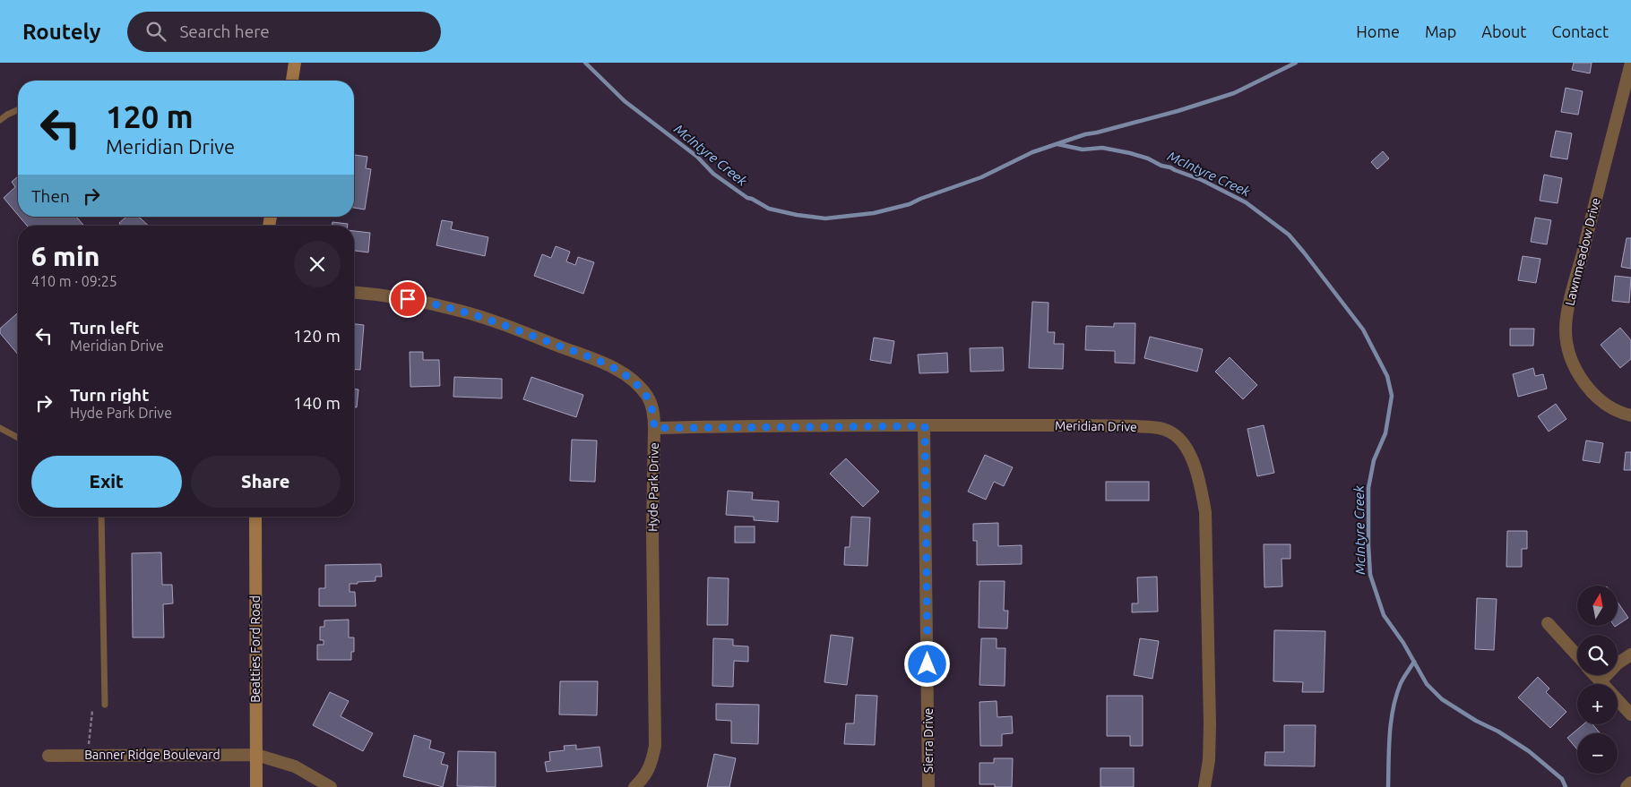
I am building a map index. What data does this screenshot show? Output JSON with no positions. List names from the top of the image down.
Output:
{
  "streets": {
    "main road": ["Beatties Ford Road"],
    "street": [
      "Lawnmeadow Drive",
      "Meridian Drive",
      "Hyde Park Drive",
      "Sierra Drive",
      "Banner Ridge Boulevard"
    ]
  },
  "crossings": [
    ["Meridian Drive", "Hyde Park Drive"],
    ["Meridian Drive", "Sierra Drive"],
    ["Beatties Ford Road", "Banner Ridge Boulevard"]
  ],
  "water": ["McIntyre Creek"],
  "north": "top",
  "page": {
    "header": "Routely",
    "search": "Search here",
    "nav": [
      "Home",
      "Map",
      "About",
      "Contact"
    ],
    "turn": ["120 m", "Meridian Drive"],
    "then": "Then",
    "heading": ["6 min", "410 m · 09:25"],
    "list": [
      {
        "name": "Turn left",
        "note": "Meridian Drive",
        "value": "120 m"
      },
      {
        "name": "Turn right",
        "note": "Hyde Park Drive",
        "value": "140 m"
      }
    ],
    "buttons": ["Exit", "Share"],
    "map_buttons": ["+", "−"]
  }
}
